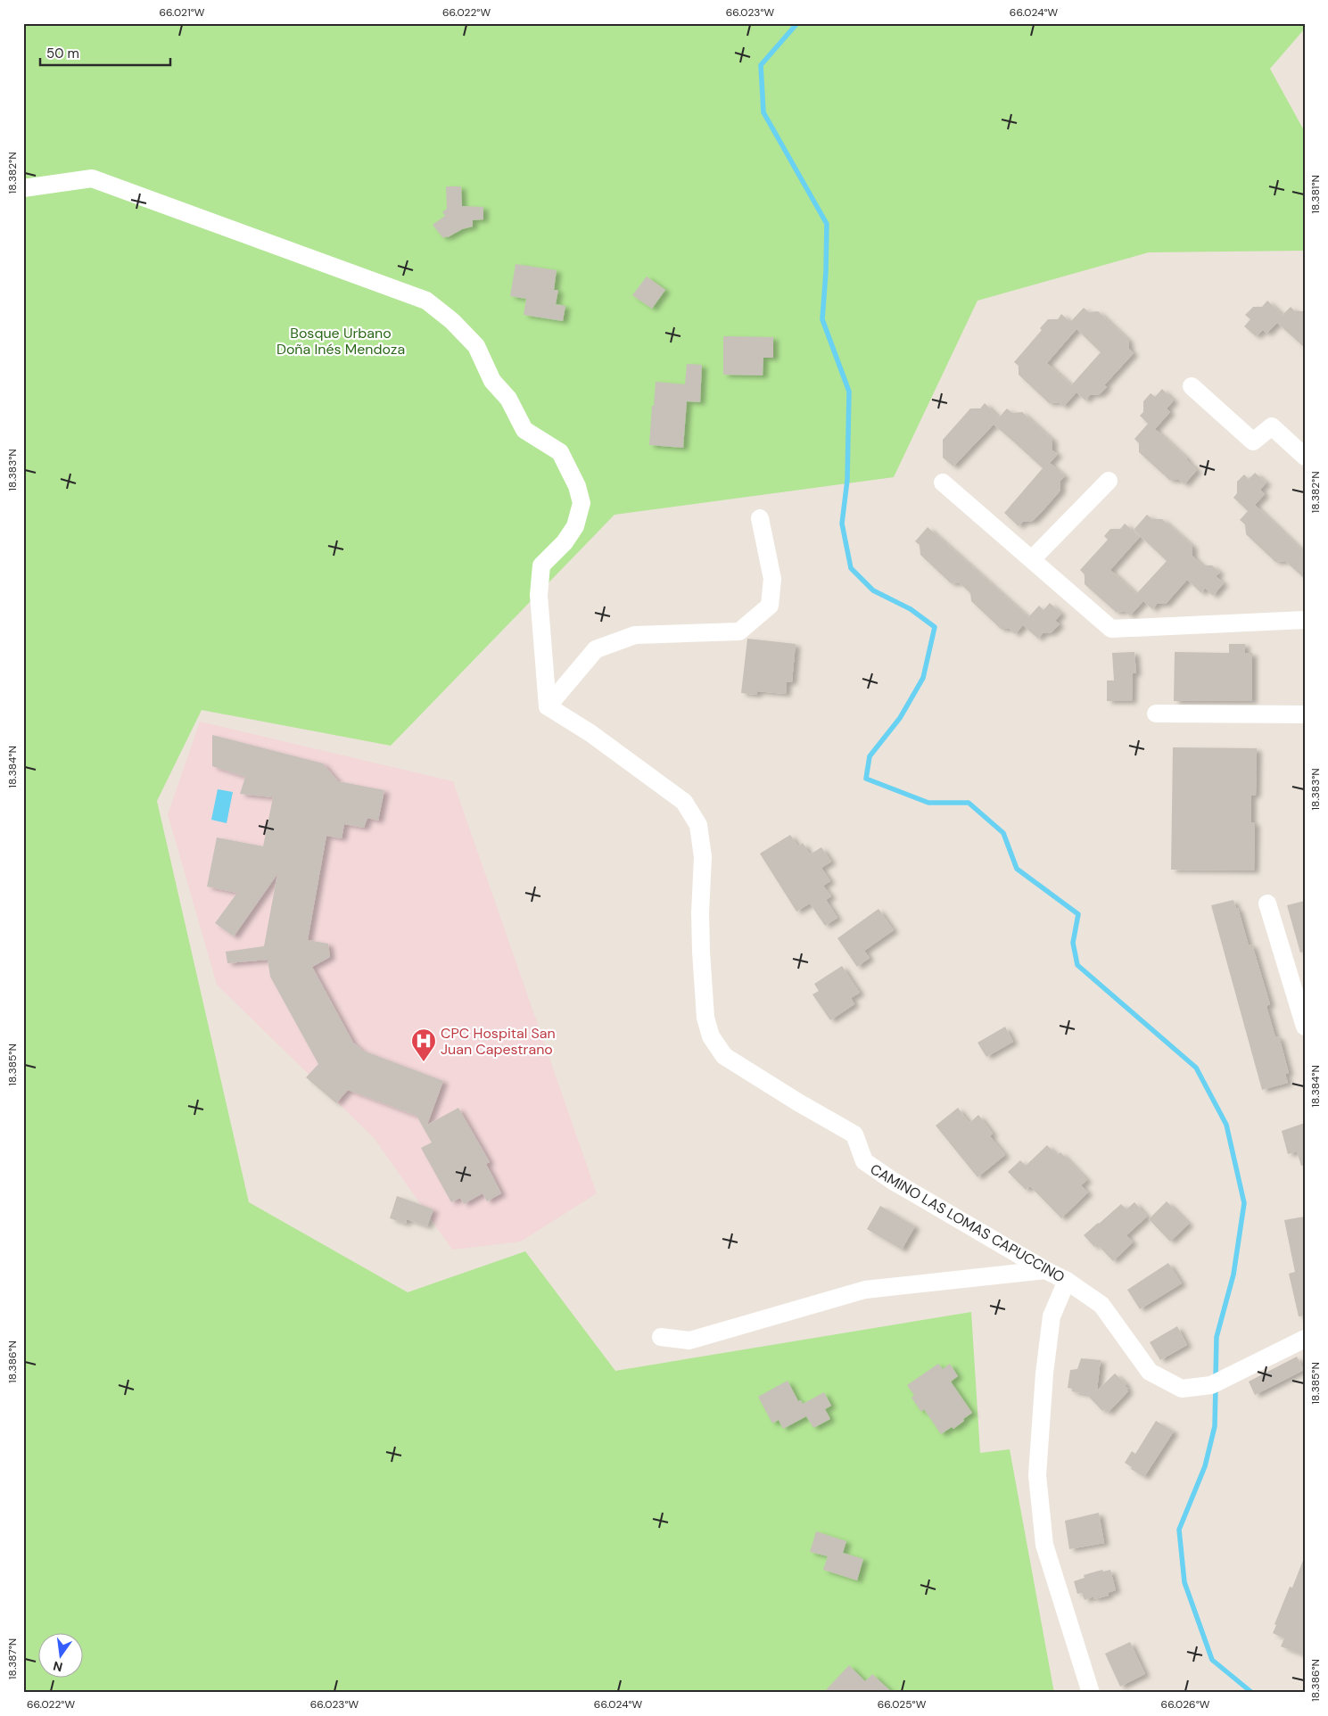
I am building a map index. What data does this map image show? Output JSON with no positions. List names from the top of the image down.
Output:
{
  "streets": {
    "street": ["CAMINO LAS LOMAS CAPUCCINO"]
  },
  "parks": ["Bosque Urbano Doña Inés Mendoza"],
  "places": {
    "hospital": ["CPC Hospital San Juan Capestrano"]
  },
  "scale_bar": "50 m",
  "north": "bottom",
  "coordinates": [
    "66.021°W",
    "66.022°W",
    "66.023°W",
    "66.024°W",
    "18.382°N",
    "18.381°N",
    "18.383°N",
    "18.384°N",
    "18.385°N",
    "18.386°N",
    "18.387°N",
    "66.025°W",
    "66.026°W"
  ]
}
